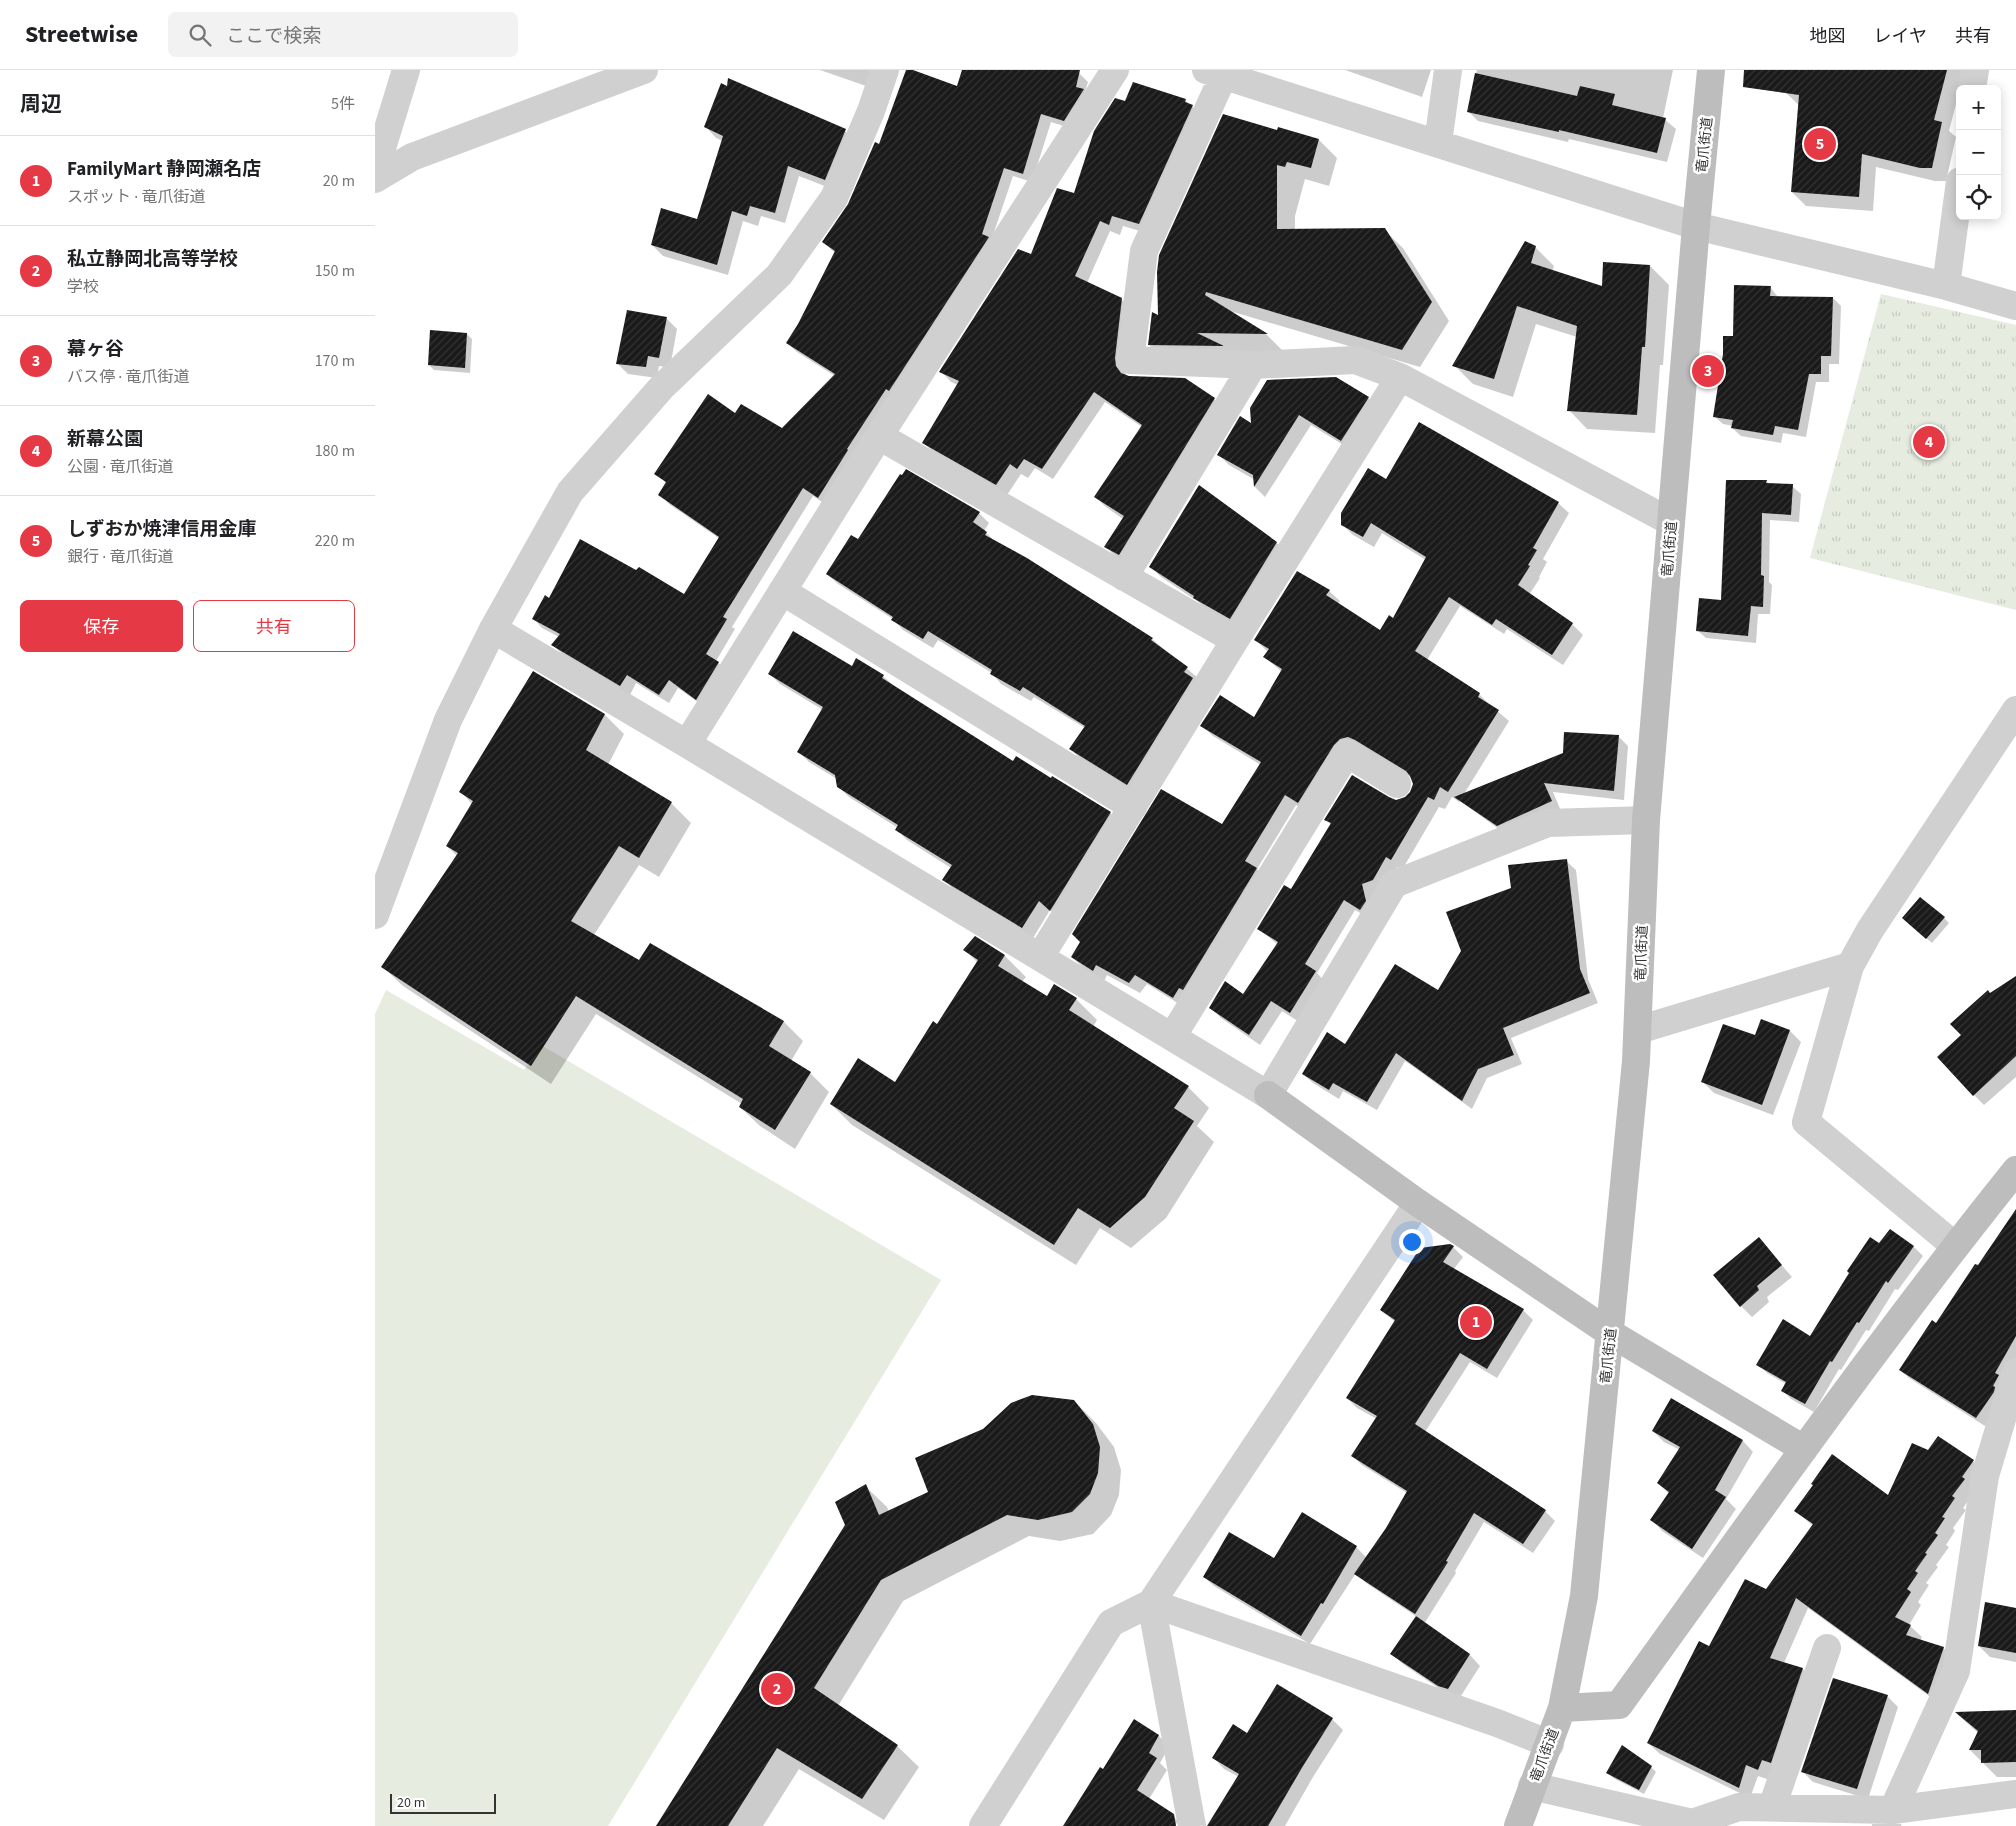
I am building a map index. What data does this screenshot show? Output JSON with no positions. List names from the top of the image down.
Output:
{
  "streets": {
    "main road": ["竜爪街道"]
  },
  "scale_bar": "20 m",
  "page": {
    "header": "Streetwise",
    "search": "ここで検索",
    "nav": ["地図", "レイヤ", "共有"],
    "heading": ["周辺", "5件"],
    "map_buttons": ["+", "−"],
    "pins": [
      "5",
      "3",
      "4",
      "1",
      "2"
    ],
    "list": [
      {
        "mark": "1",
        "name": "FamilyMart 静岡瀬名店",
        "note": "スポット · 竜爪街道",
        "value": "20 m"
      },
      {
        "mark": "2",
        "name": "私立静岡北高等学校",
        "note": "学校",
        "value": "150 m"
      },
      {
        "mark": "3",
        "name": "幕ヶ谷",
        "note": "バス停 · 竜爪街道",
        "value": "170 m"
      },
      {
        "mark": "4",
        "name": "新幕公園",
        "note": "公園 · 竜爪街道",
        "value": "180 m"
      },
      {
        "mark": "5",
        "name": "しずおか焼津信用金庫",
        "note": "銀行 · 竜爪街道",
        "value": "220 m"
      }
    ],
    "buttons": ["保存", "共有"],
    "scale": "20 m"
  }
}
